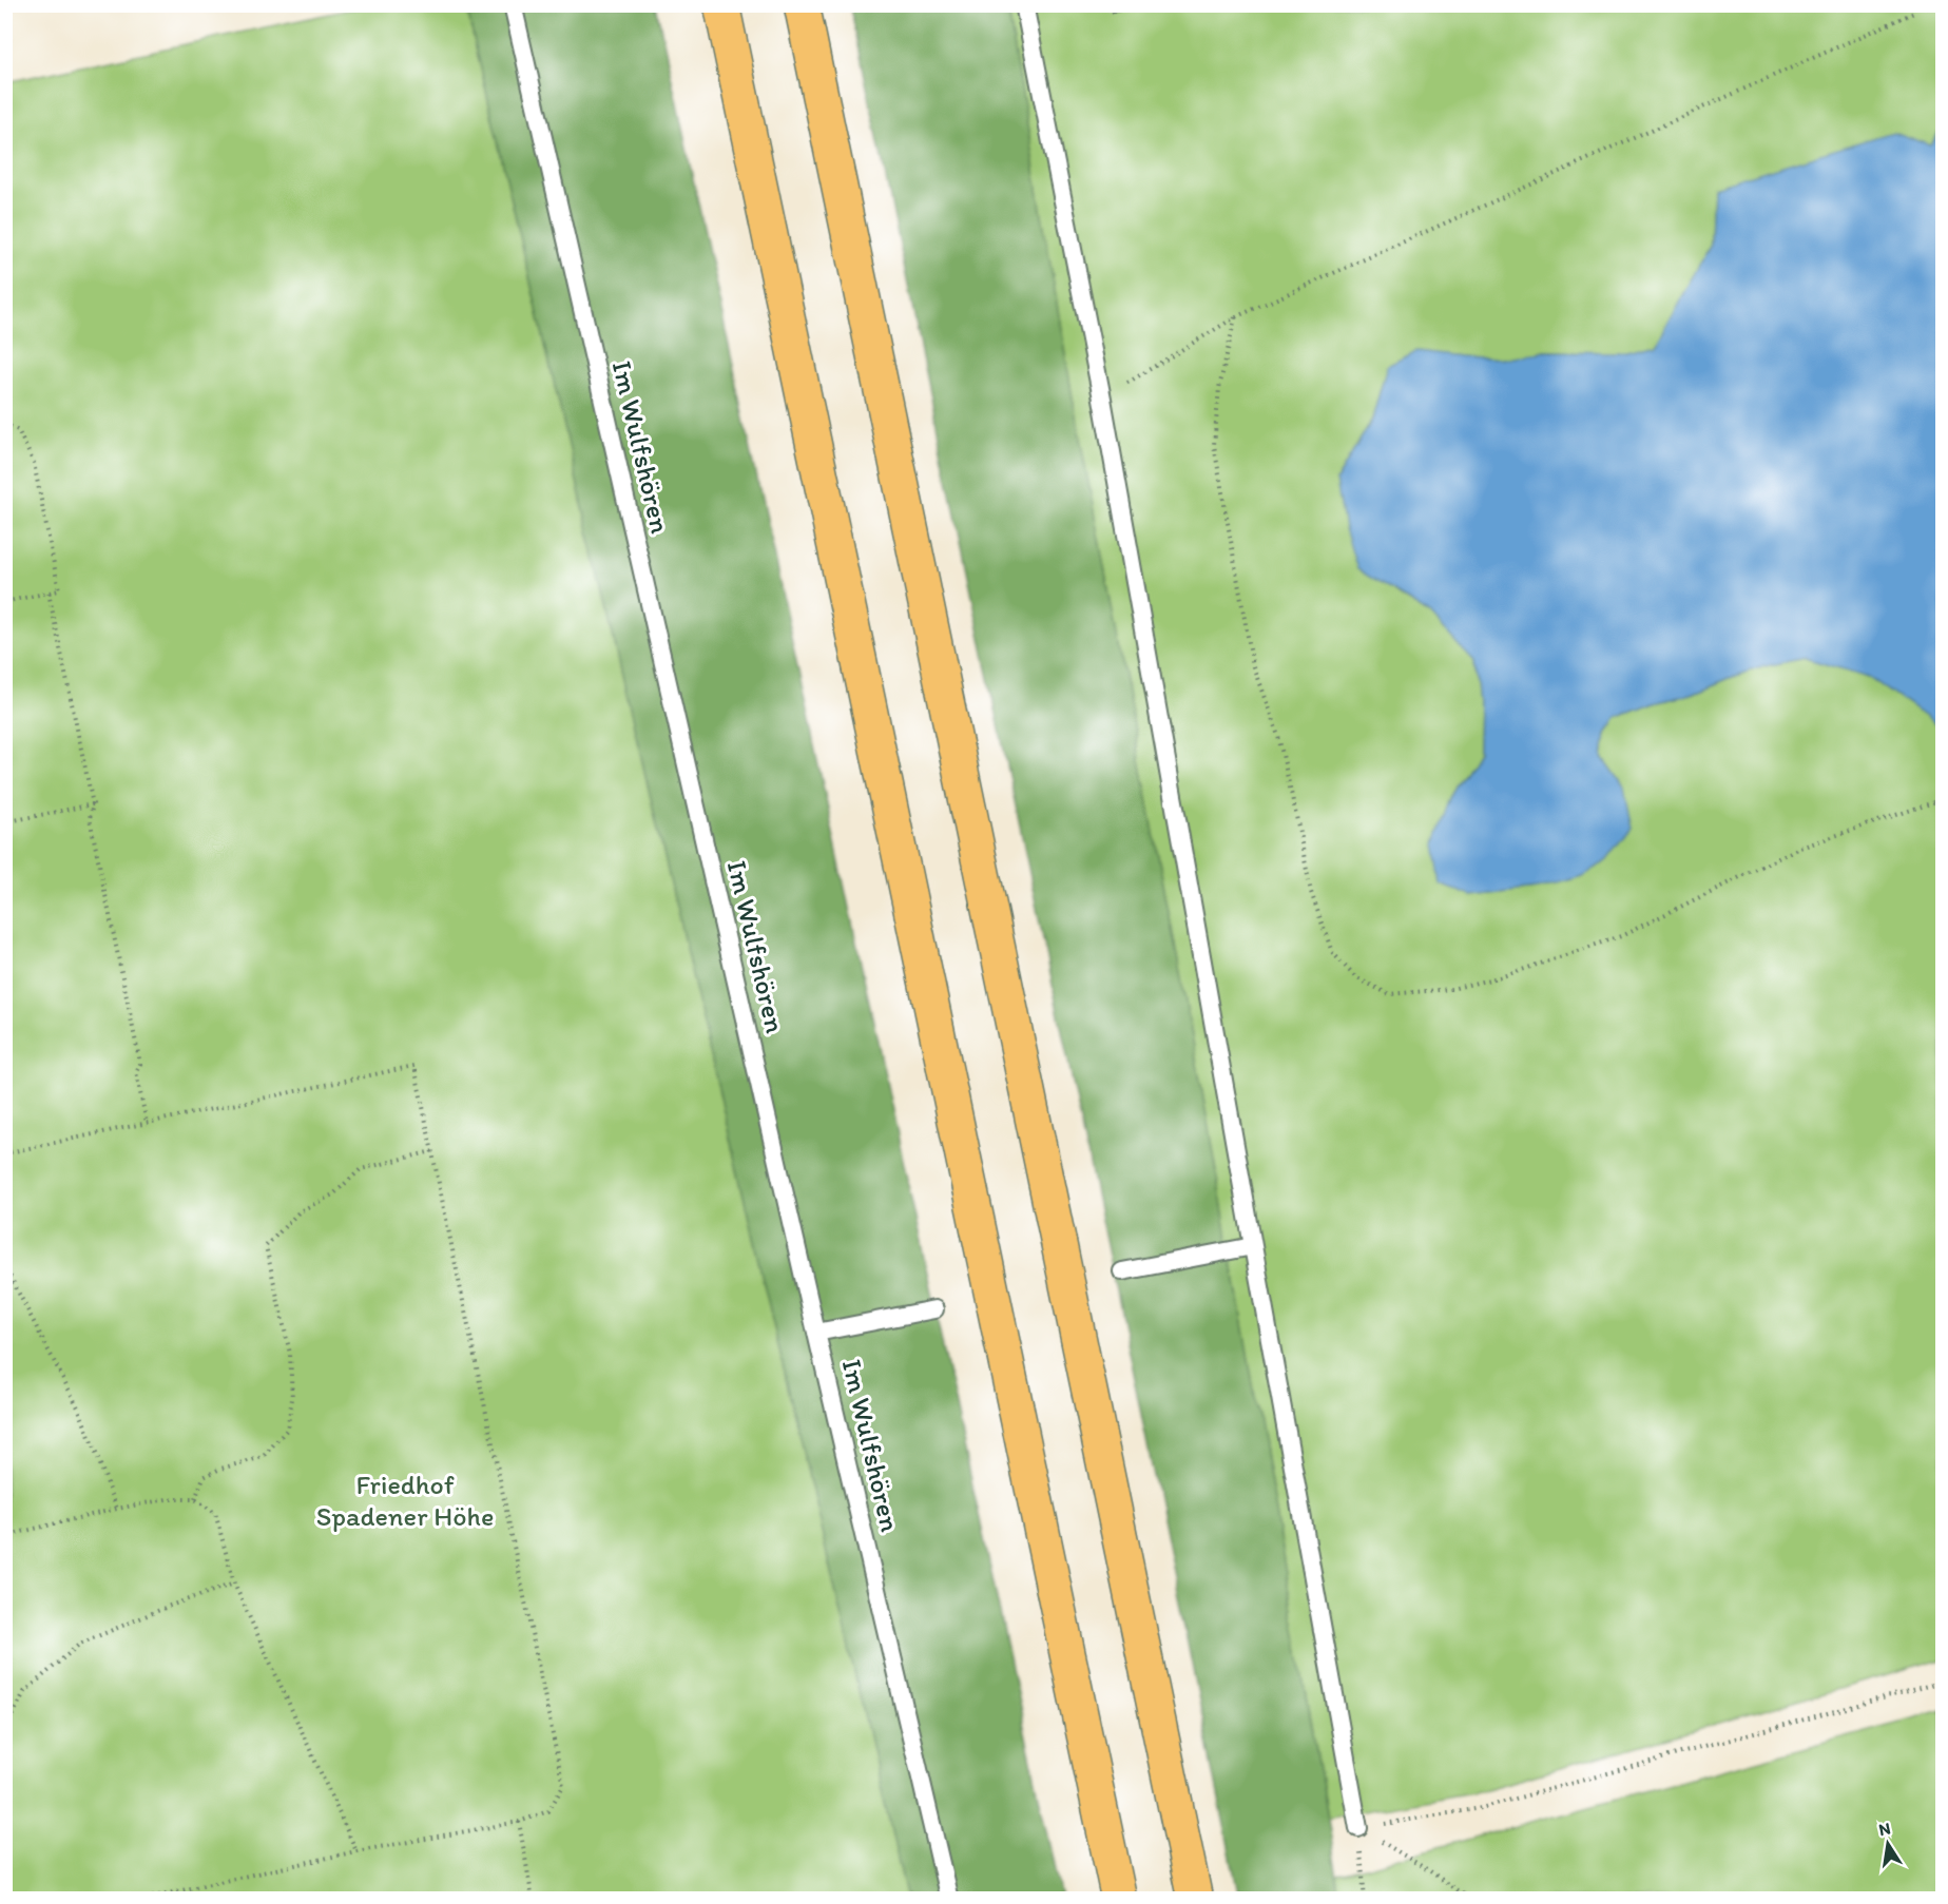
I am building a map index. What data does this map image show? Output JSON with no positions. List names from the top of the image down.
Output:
{
  "streets": {
    "lane": ["Im Wulfshören"]
  },
  "parks": ["Friedhof Spadener Höhe"],
  "north": "top"
}
